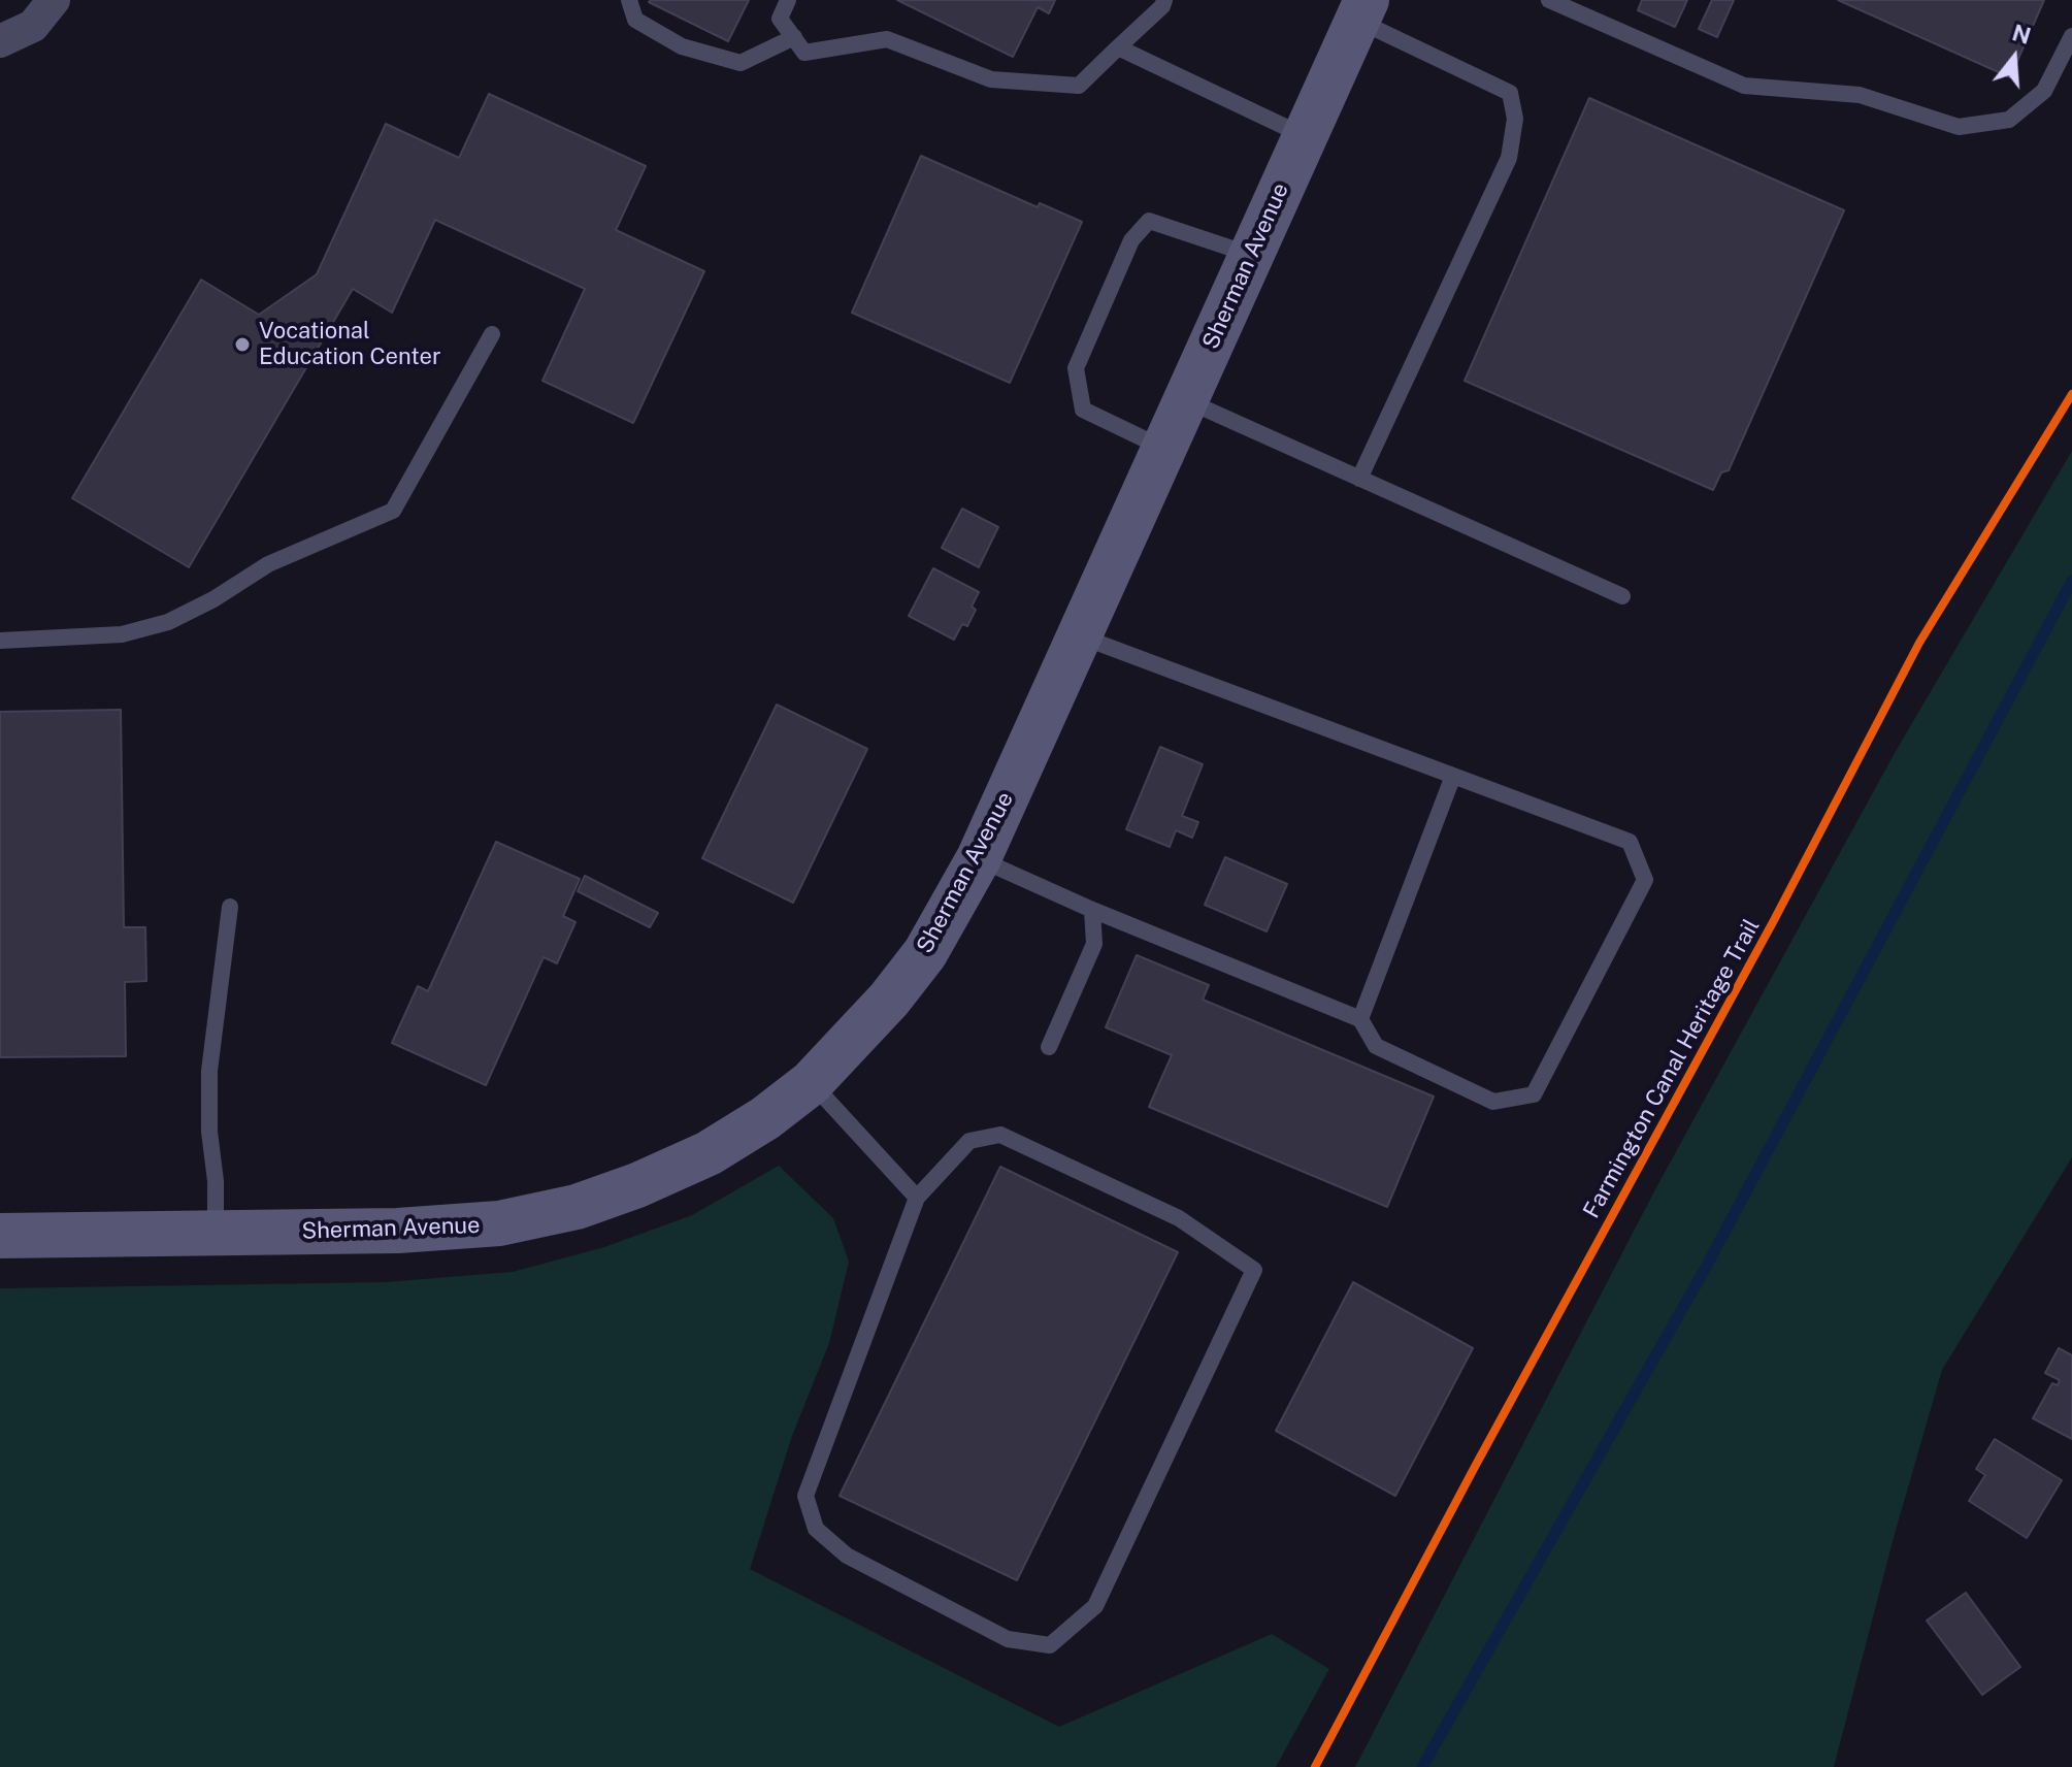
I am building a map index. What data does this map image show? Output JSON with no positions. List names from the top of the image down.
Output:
{
  "streets": {
    "main road": ["Sherman Avenue"],
    "cycle path": ["Farmington Canal Heritage Trail"]
  },
  "places": ["Vocational Education Center"],
  "north": "top"
}
